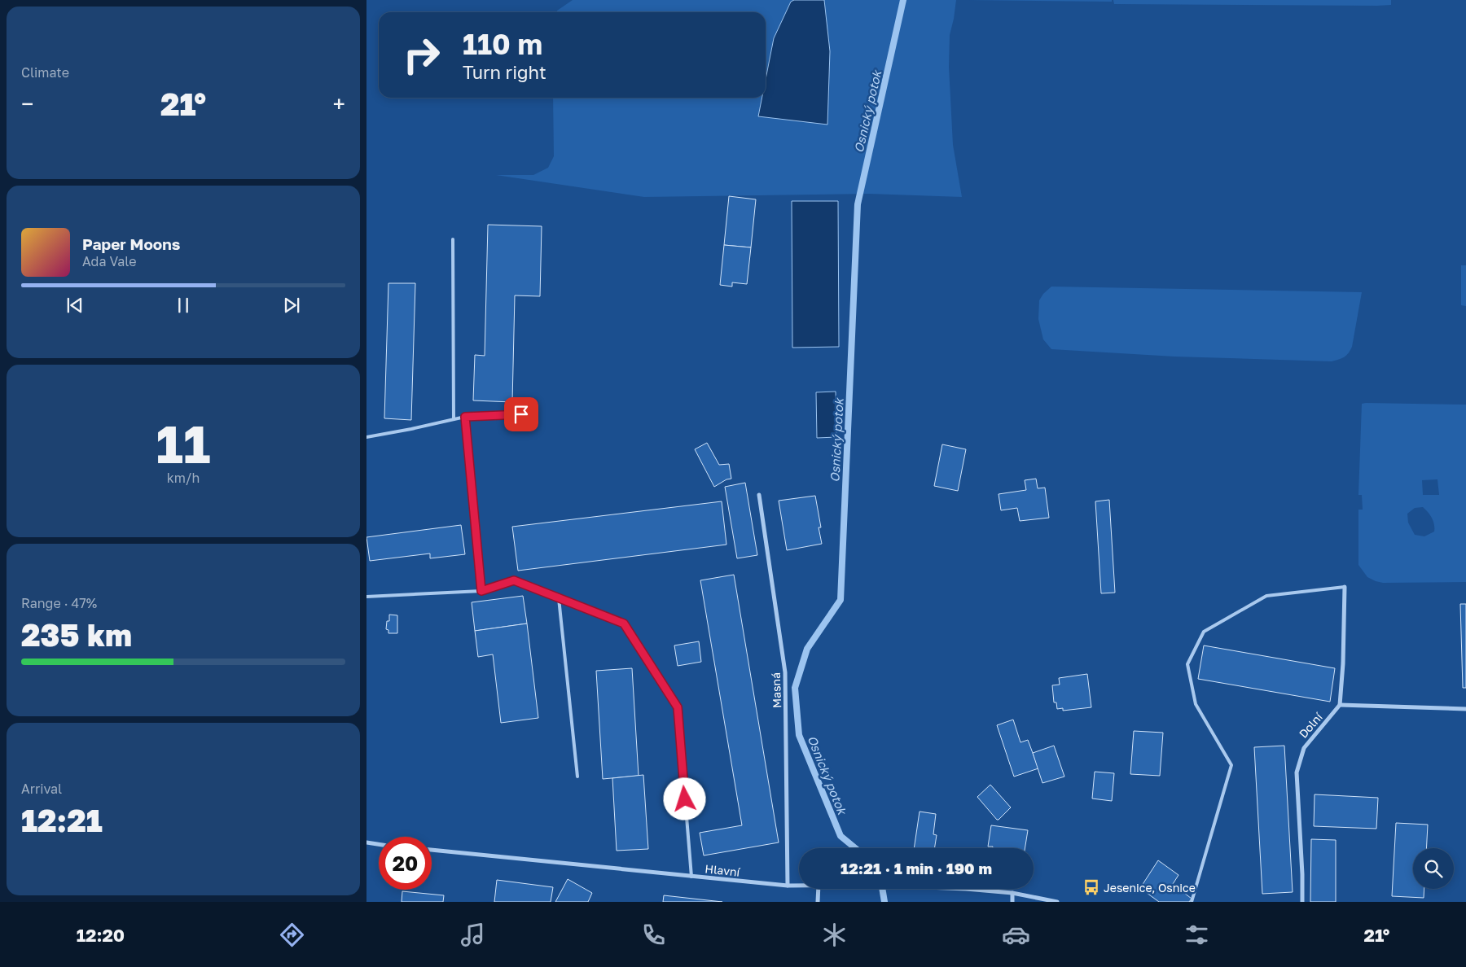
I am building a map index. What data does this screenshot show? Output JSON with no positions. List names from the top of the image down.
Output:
{
  "streets": {
    "street": ["Masná", "Dolní", "Hlavní"]
  },
  "crossings": [
    ["Masná", "Hlavní"]
  ],
  "water": ["Osnický potok"],
  "places": {
    "bus stop": ["Jesenice, Osnice"]
  },
  "page": {
    "tile": [
      "Climate",
      ["11", "km/h"],
      ["Range · 47%", "235 km"],
      ["Arrival", "12:21"]
    ],
    "turn": ["110 m", "Turn right"],
    "heat": ["−", "21°", "+"],
    "song": ["Paper Moons", "Ada Vale"],
    "limit": "20",
    "trip": "12:21 · 1 min · 190 m",
    "tabs": ["12:20", "21°"]
  }
}
